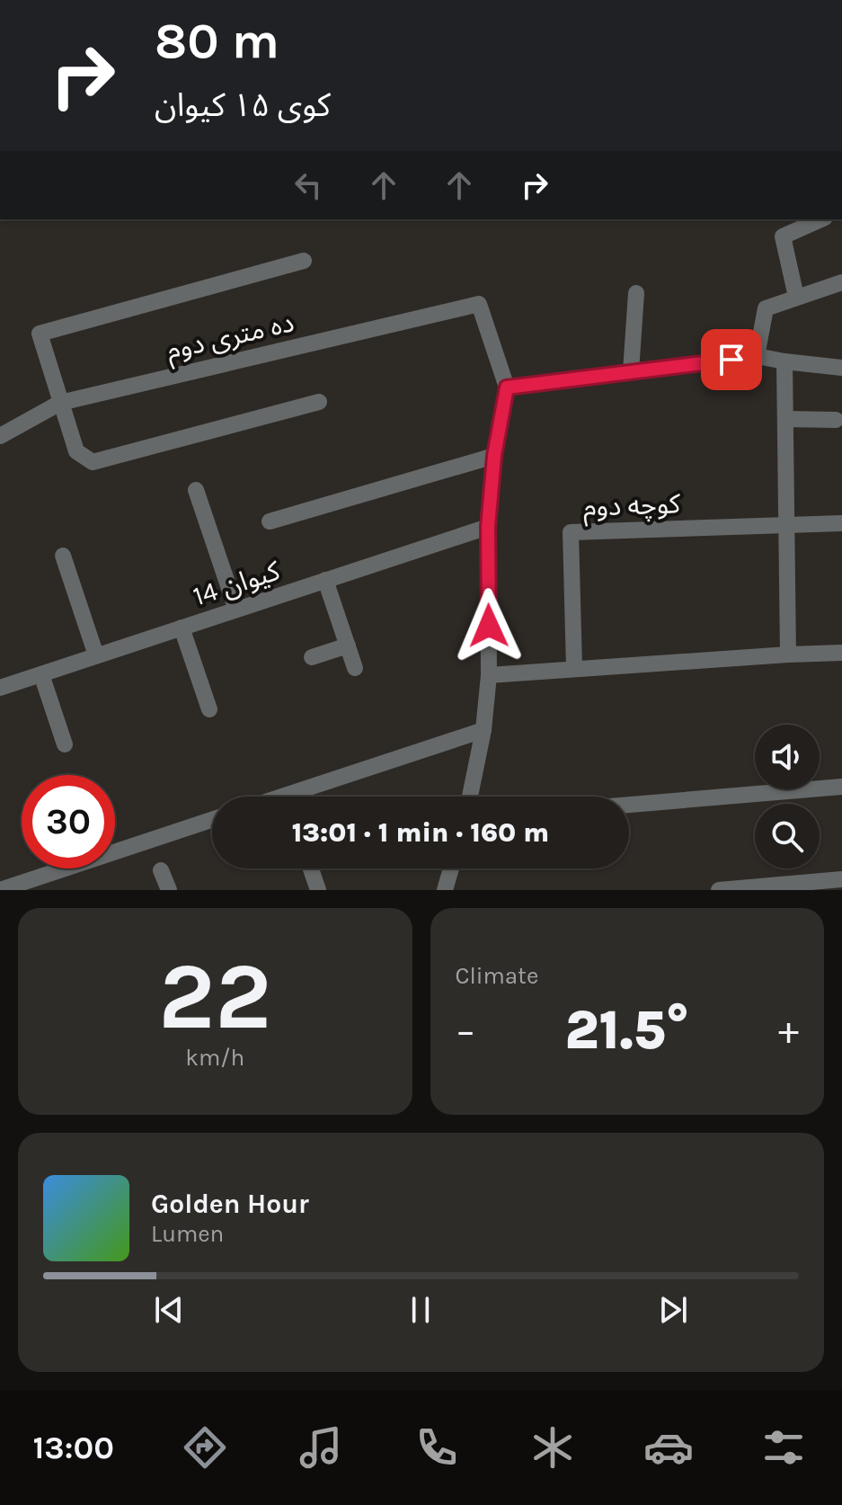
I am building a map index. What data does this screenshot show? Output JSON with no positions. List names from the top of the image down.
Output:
{
  "streets": {
    "street": ["ده متری دوم", "کوچه دوم", "کیوان 14"]
  },
  "page": {
    "turn": ["80 m", "کوی ۱۵ کیوان"],
    "limit": "30",
    "trip": "13:01 · 1 min · 160 m",
    "tile": [
      ["22", "km/h"],
      "Climate"
    ],
    "heat": ["−", "21.5°", "+"],
    "song": ["Golden Hour", "Lumen"],
    "tabs": "13:00"
  }
}
